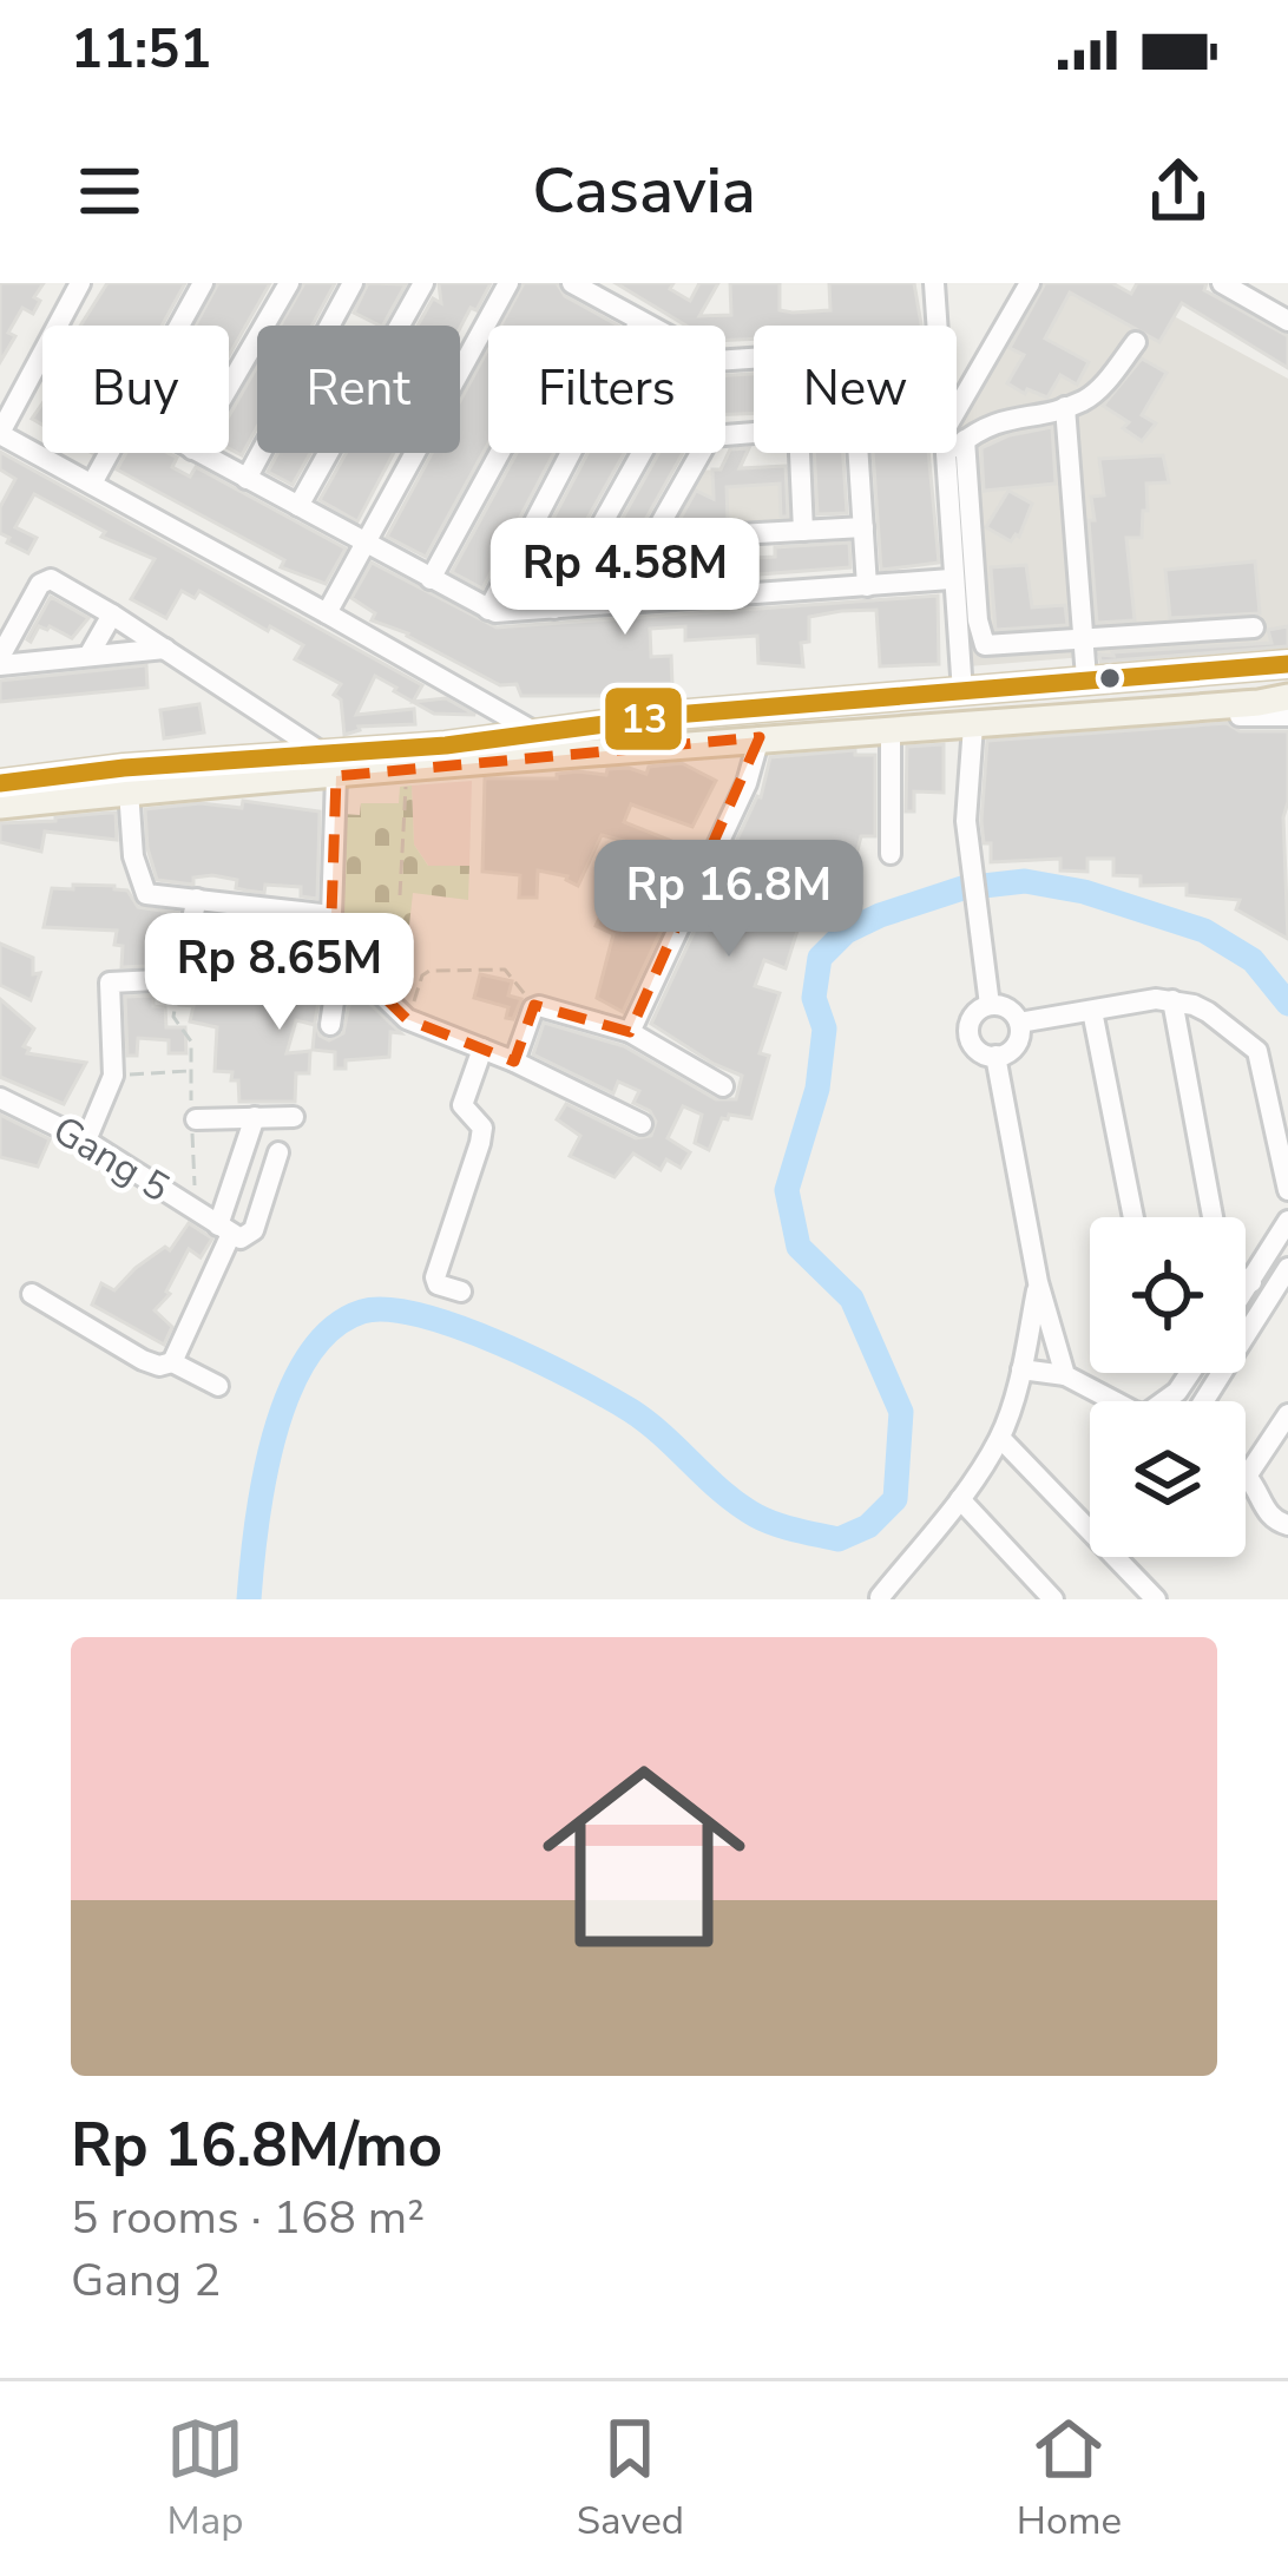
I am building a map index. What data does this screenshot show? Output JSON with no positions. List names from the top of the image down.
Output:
{
  "streets": {
    "street": ["Gang 5"]
  },
  "lines": ["transit line 13"],
  "page": {
    "status": "11:51",
    "header": "Casavia",
    "chip": [
      "Buy",
      "Rent",
      "Filters",
      "New"
    ],
    "price": ["Rp 4.58M", "Rp 16.8M", "Rp 8.65M"],
    "list": [
      {
        "name": "Rp 16.8M/mo",
        "note": "5 rooms · 168 m² · Gang 2"
      }
    ],
    "tabs": ["Map", "Saved", "Home"]
  }
}
